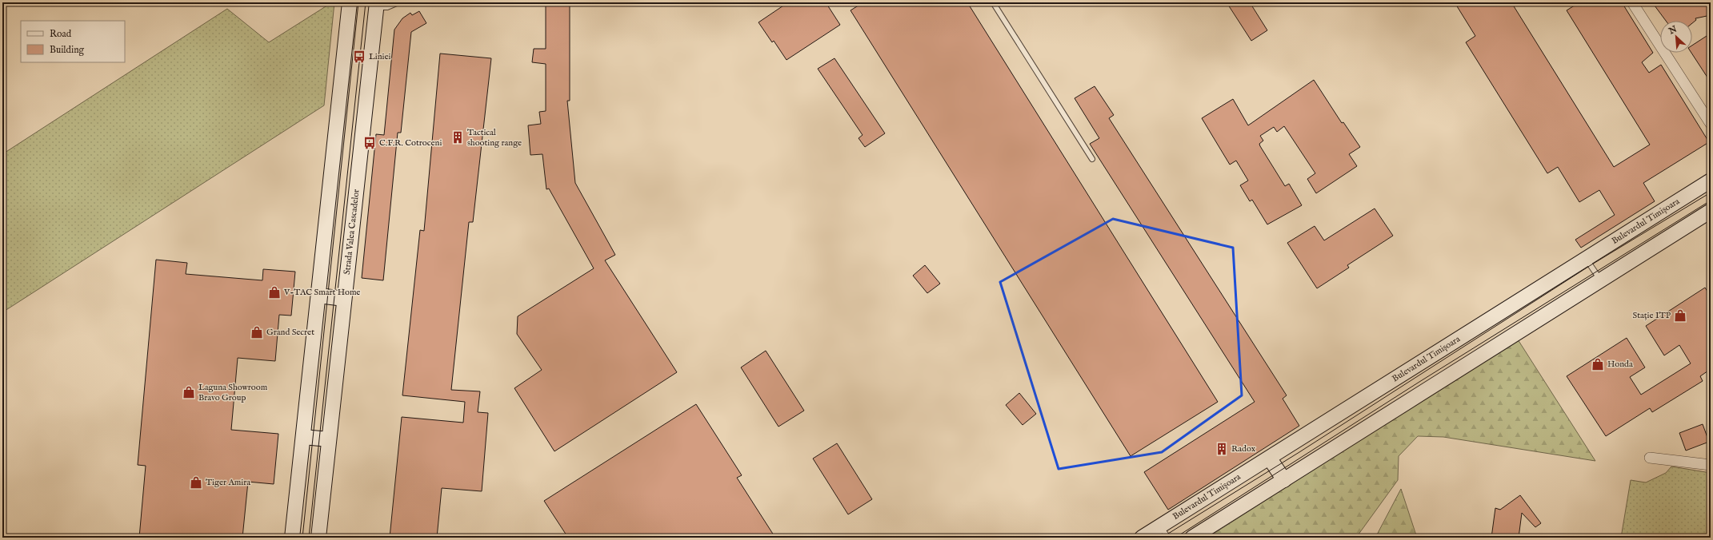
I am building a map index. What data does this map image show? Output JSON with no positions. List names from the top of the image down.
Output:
{
  "streets": {
    "main road": ["Bulevardul Timișoara", "Strada Valea Cascadelor"]
  },
  "places": {
    "bus stop": ["Liniei", "C.F.R. Cotroceni"],
    "building": ["Tactical shooting range", "Radox"],
    "shop": [
      "V-TAC Smart Home",
      "Stație ITP",
      "Grand Secret",
      "Honda",
      "Laguna Showroom Bravo Group",
      "Tiger Amira"
    ]
  },
  "legend": ["Road", "Building"],
  "north": "top left"
}
